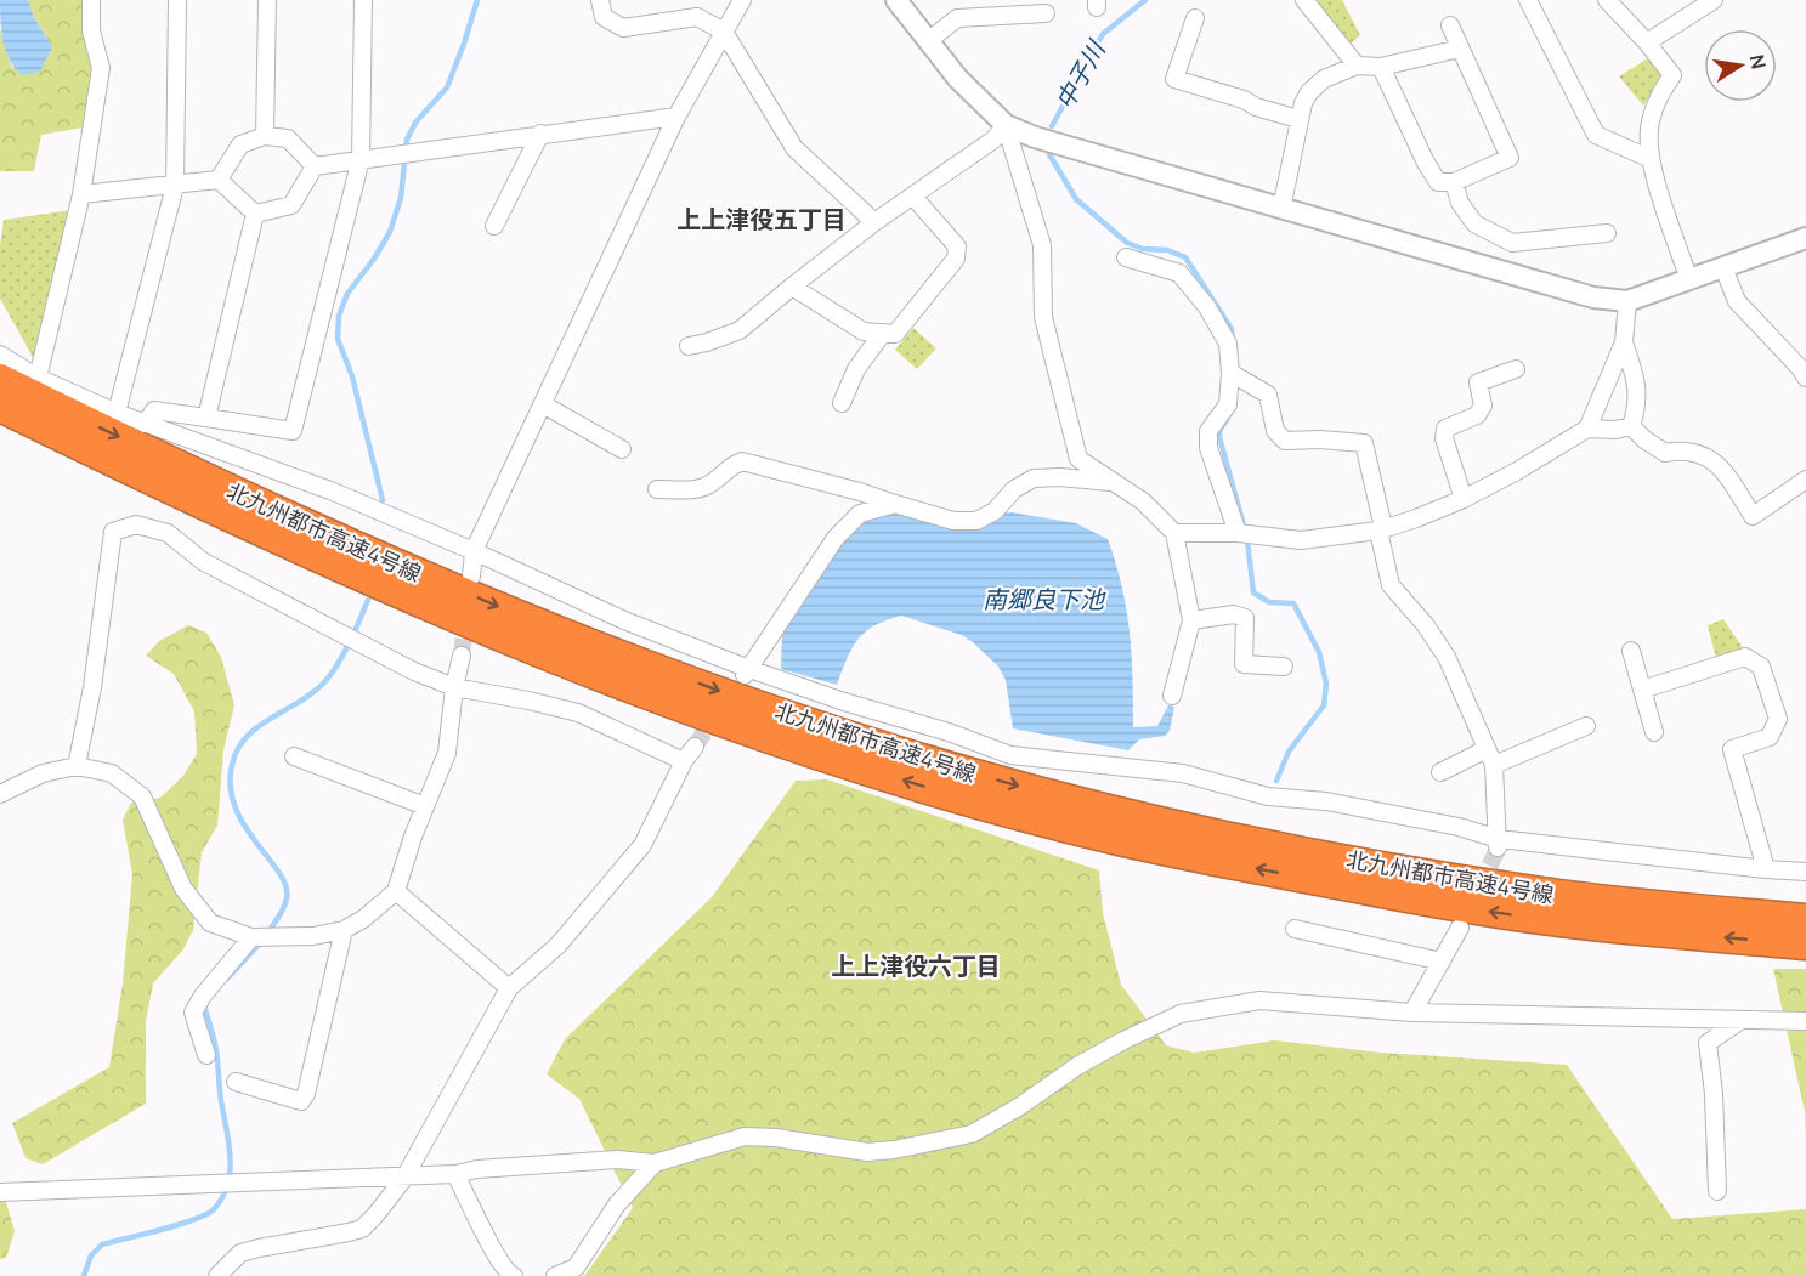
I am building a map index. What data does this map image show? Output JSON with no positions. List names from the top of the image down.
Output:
{
  "streets": {
    "highway": ["北九州都市高速4号線"]
  },
  "districts": ["上上津役五丁目", "上上津役六丁目"],
  "water": ["中子川", "南郷良下池"],
  "north": "right"
}
